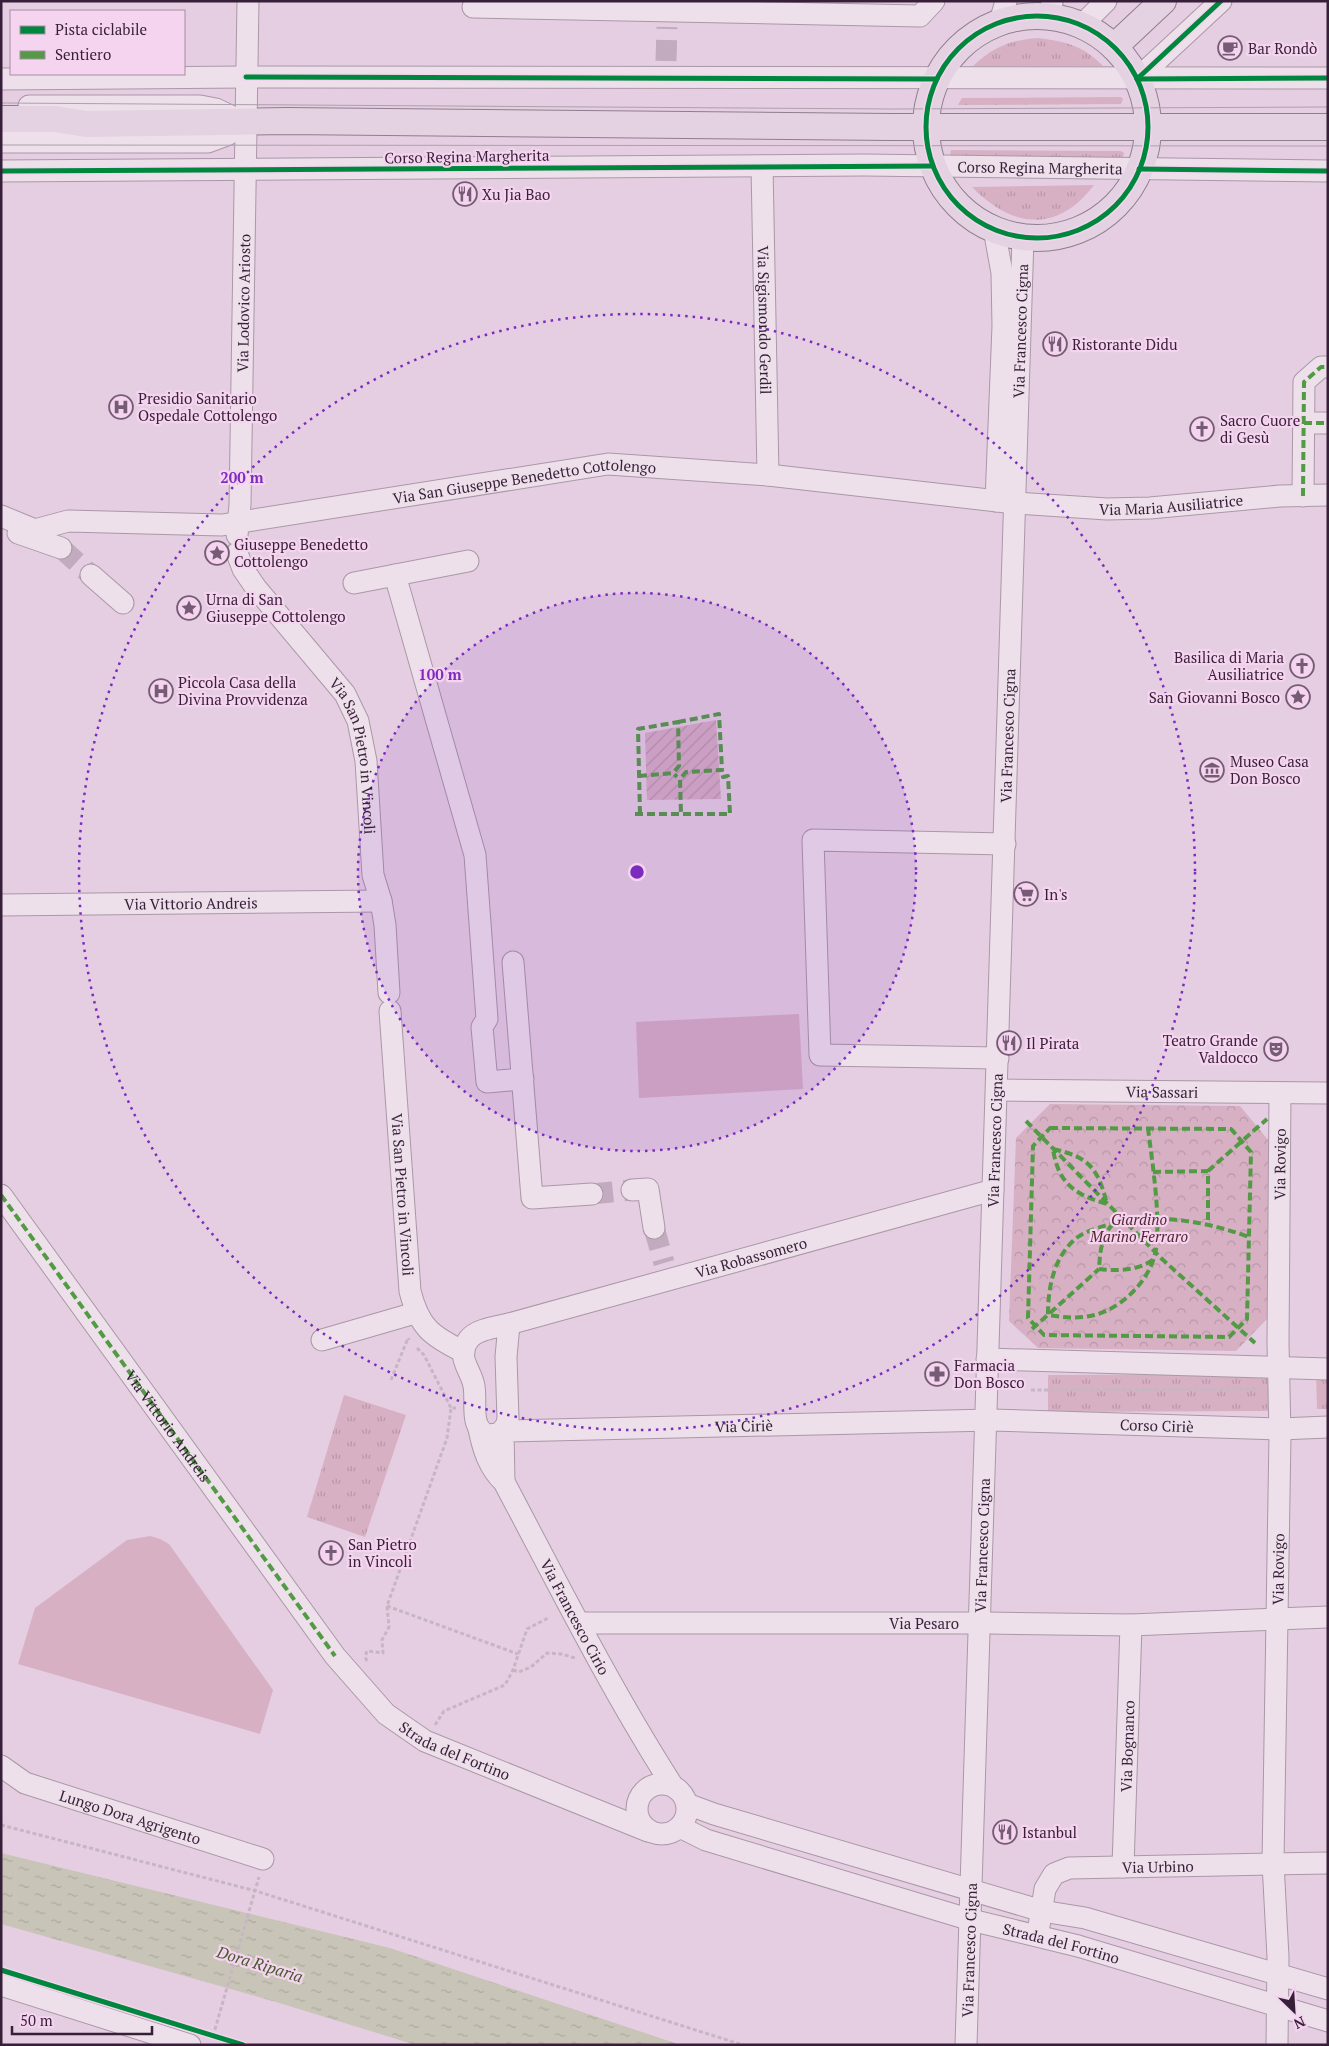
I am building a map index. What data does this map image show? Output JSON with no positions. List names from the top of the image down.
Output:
{
  "streets": {
    "main road": ["Corso Regina Margherita"],
    "street": [
      "Via Lodovico Ariosto",
      "Via Sigismondo Gerdil",
      "Via Francesco Cigna",
      "Via San Giuseppe Benedetto Cottolengo",
      "Via Maria Ausiliatrice",
      "Via San Pietro in Vincoli",
      "Via Vittorio Andreis",
      "Via Sassari",
      "Via Rovigo",
      "Via Robassomero",
      "Corso Ciriè",
      "Via Ciriè",
      "Via Francesco Cirio",
      "Via Pesaro",
      "Via Bognanco",
      "Strada del Fortino",
      "Lungo Dora Agrigento",
      "Via Urbino"
    ]
  },
  "crossings": [
    ["Corso Regina Margherita", "Via Lodovico Ariosto"],
    ["Corso Regina Margherita", "Via Sigismondo Gerdil"],
    ["Via Lodovico Ariosto", "Via San Giuseppe Benedetto Cottolengo"],
    ["Via Lodovico Ariosto", "Via San Pietro in Vincoli"],
    ["Via Sigismondo Gerdil", "Via San Giuseppe Benedetto Cottolengo"],
    ["Via Francesco Cigna", "Via San Giuseppe Benedetto Cottolengo"],
    ["Via Francesco Cigna", "Via Maria Ausiliatrice"],
    ["Via Francesco Cigna", "Via Sassari"],
    ["Via Francesco Cigna", "Via Robassomero"],
    ["Via Francesco Cigna", "Corso Ciriè"],
    ["Via Francesco Cigna", "Via Ciriè"],
    ["Via Francesco Cigna", "Via Pesaro"],
    ["Via Francesco Cigna", "Strada del Fortino"],
    ["Via San Giuseppe Benedetto Cottolengo", "Via Maria Ausiliatrice"],
    ["Via San Giuseppe Benedetto Cottolengo", "Via San Pietro in Vincoli"],
    ["Via San Pietro in Vincoli", "Via Vittorio Andreis"],
    ["Via Vittorio Andreis", "Strada del Fortino"],
    ["Via Sassari", "Via Rovigo"],
    ["Via Rovigo", "Corso Ciriè"],
    ["Via Rovigo", "Via Pesaro"],
    ["Via Rovigo", "Strada del Fortino"],
    ["Via Rovigo", "Via Urbino"],
    ["Via Robassomero", "Via Francesco Cirio"],
    ["Corso Ciriè", "Via Ciriè"],
    ["Via Ciriè", "Via Francesco Cirio"],
    ["Via Francesco Cirio", "Via Pesaro"],
    ["Via Francesco Cirio", "Strada del Fortino"],
    ["Via Pesaro", "Via Bognanco"],
    ["Via Bognanco", "Via Urbino"],
    ["Strada del Fortino", "Via Urbino"]
  ],
  "water": ["Dora Riparia"],
  "parks": ["Giardino Marino Ferraro"],
  "places": {
    "cafe": ["Bar Rondò"],
    "restaurant": [
      "Xu Jia Bao",
      "Ristorante Didu",
      "Il Pirata",
      "Istanbul"
    ],
    "hospital": ["Presidio Sanitario Ospedale Cottolengo", "Piccola Casa della Divina Provvidenza"],
    "church": ["Sacro Cuore di Gesù", "Basilica di Maria Ausiliatrice", "San Pietro in Vincoli"],
    "place": ["Giuseppe Benedetto Cottolengo", "Urna di San Giuseppe Cottolengo", "San Giovanni Bosco"],
    "museum": ["Museo Casa Don Bosco"],
    "supermarket": ["In's"],
    "theatre": ["Teatro Grande Valdocco"],
    "pharmacy": ["Farmacia Don Bosco"]
  },
  "legend": ["Pista ciclabile", "Sentiero"],
  "scale_bar": "50 m",
  "north": "bottom right",
  "rings": ["200 m", "100 m"]
}
